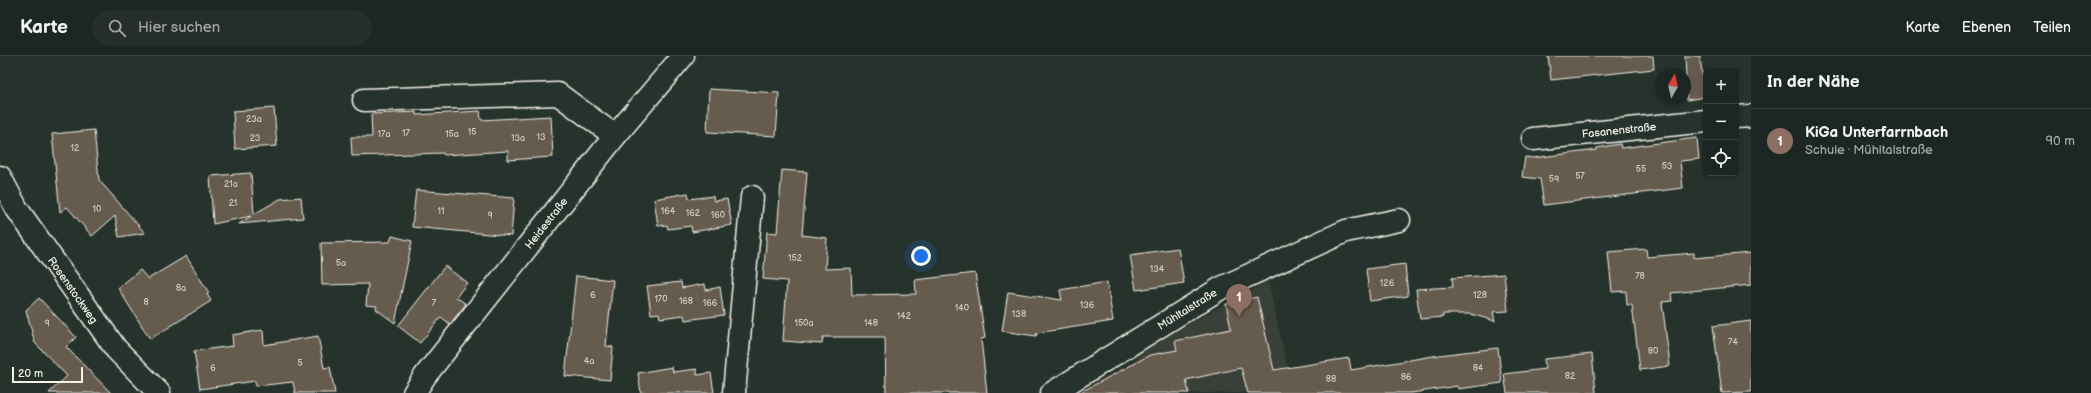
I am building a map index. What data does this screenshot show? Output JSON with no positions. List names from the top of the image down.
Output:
{
  "streets": {
    "street": [
      "Fasanenstraße",
      "Heidestraße",
      "Rosenstockweg",
      "Mühltalstraße"
    ]
  },
  "house_numbers": [
    "23a",
    "15",
    "17",
    "17a",
    "15a",
    "13",
    "23",
    "13a",
    "12",
    "53",
    "55",
    "57",
    "59",
    "21a",
    "21",
    "10",
    "11",
    "164",
    "162",
    "9",
    "160",
    "152",
    "5a",
    "134",
    "78",
    "126",
    "8a",
    "6",
    "128",
    "170",
    "168",
    "8",
    "7",
    "166",
    "136",
    "140",
    "138",
    "142",
    "9",
    "150a",
    "148",
    "74",
    "80",
    "4a",
    "5",
    "6",
    "84",
    "82",
    "86",
    "88"
  ],
  "scale_bar": "20 m",
  "north": "top",
  "page": {
    "header": "Karte",
    "search": "Hier suchen",
    "nav": ["Karte", "Ebenen", "Teilen"],
    "heading": "In der Nähe",
    "map_buttons": ["+", "−"],
    "list": [
      {
        "mark": "1",
        "name": "KiGa Unterfarrnbach",
        "note": "Schule · Mühltalstraße",
        "value": "90 m"
      }
    ],
    "pins": "1",
    "scale": "20 m"
  }
}
